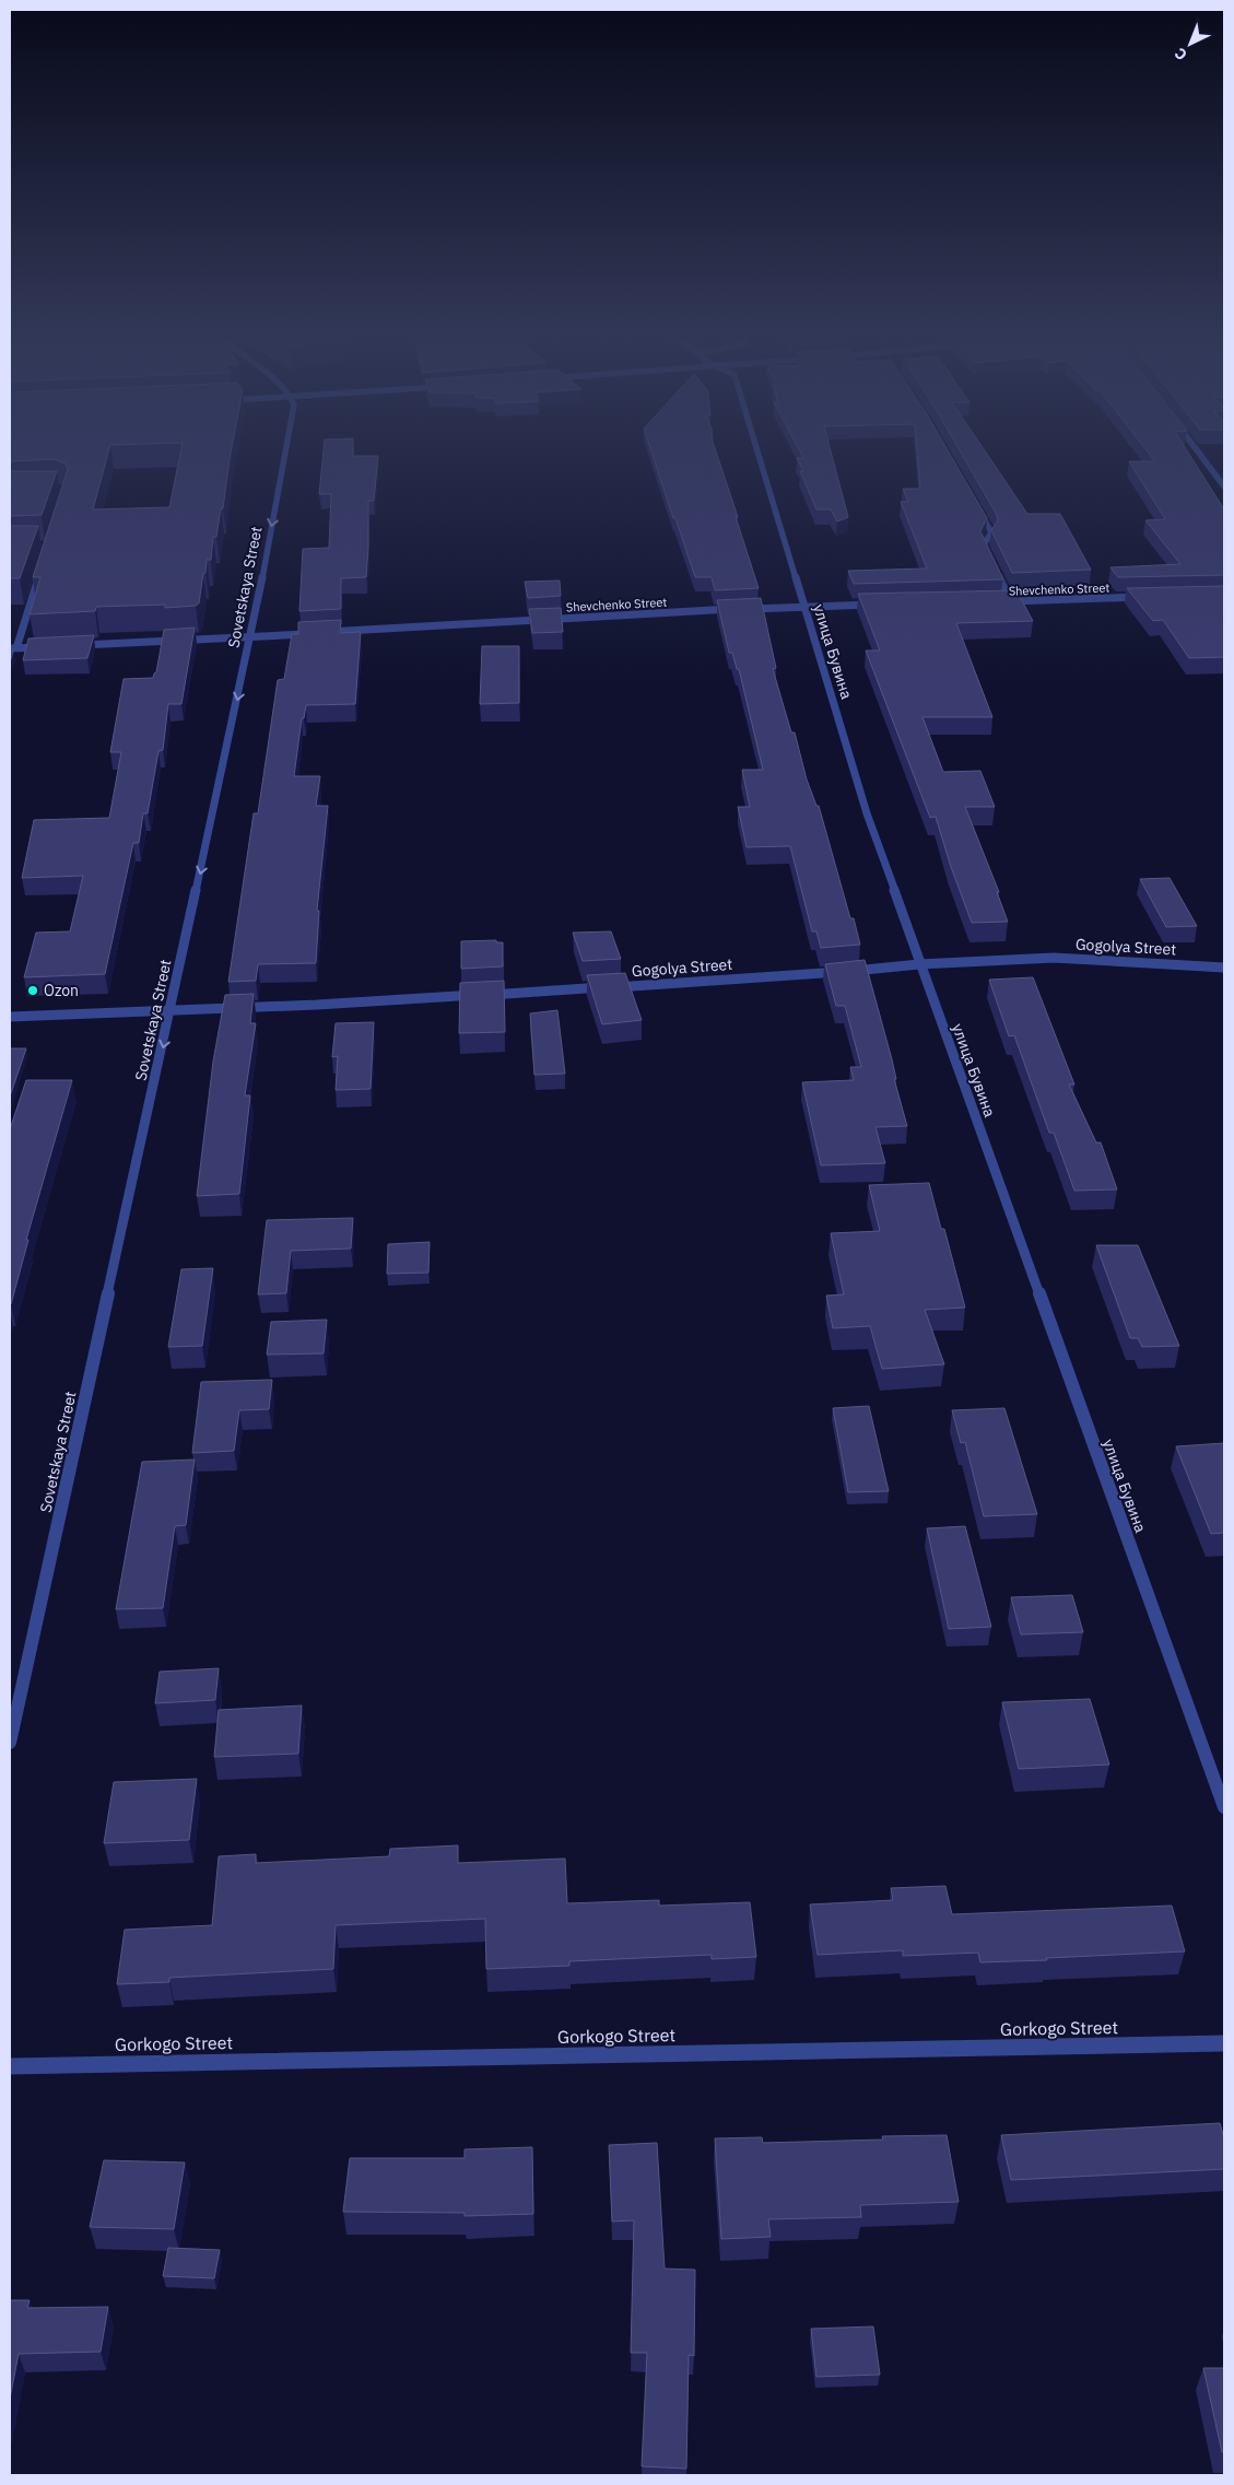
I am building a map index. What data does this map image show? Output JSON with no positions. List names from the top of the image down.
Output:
{
  "streets": {
    "street": [
      "Sovetskaya Street",
      "Shevchenko Street",
      "улица Бувина",
      "Gogolya Street",
      "Gorkogo Street"
    ]
  },
  "crossings": [
    ["Sovetskaya Street", "Gogolya Street"],
    ["Shevchenko Street", "улица Бувина"],
    ["улица Бувина", "Gogolya Street"]
  ],
  "one_way": ["Sovetskaya Street"],
  "places": ["Ozon"],
  "north": "bottom left"
}
